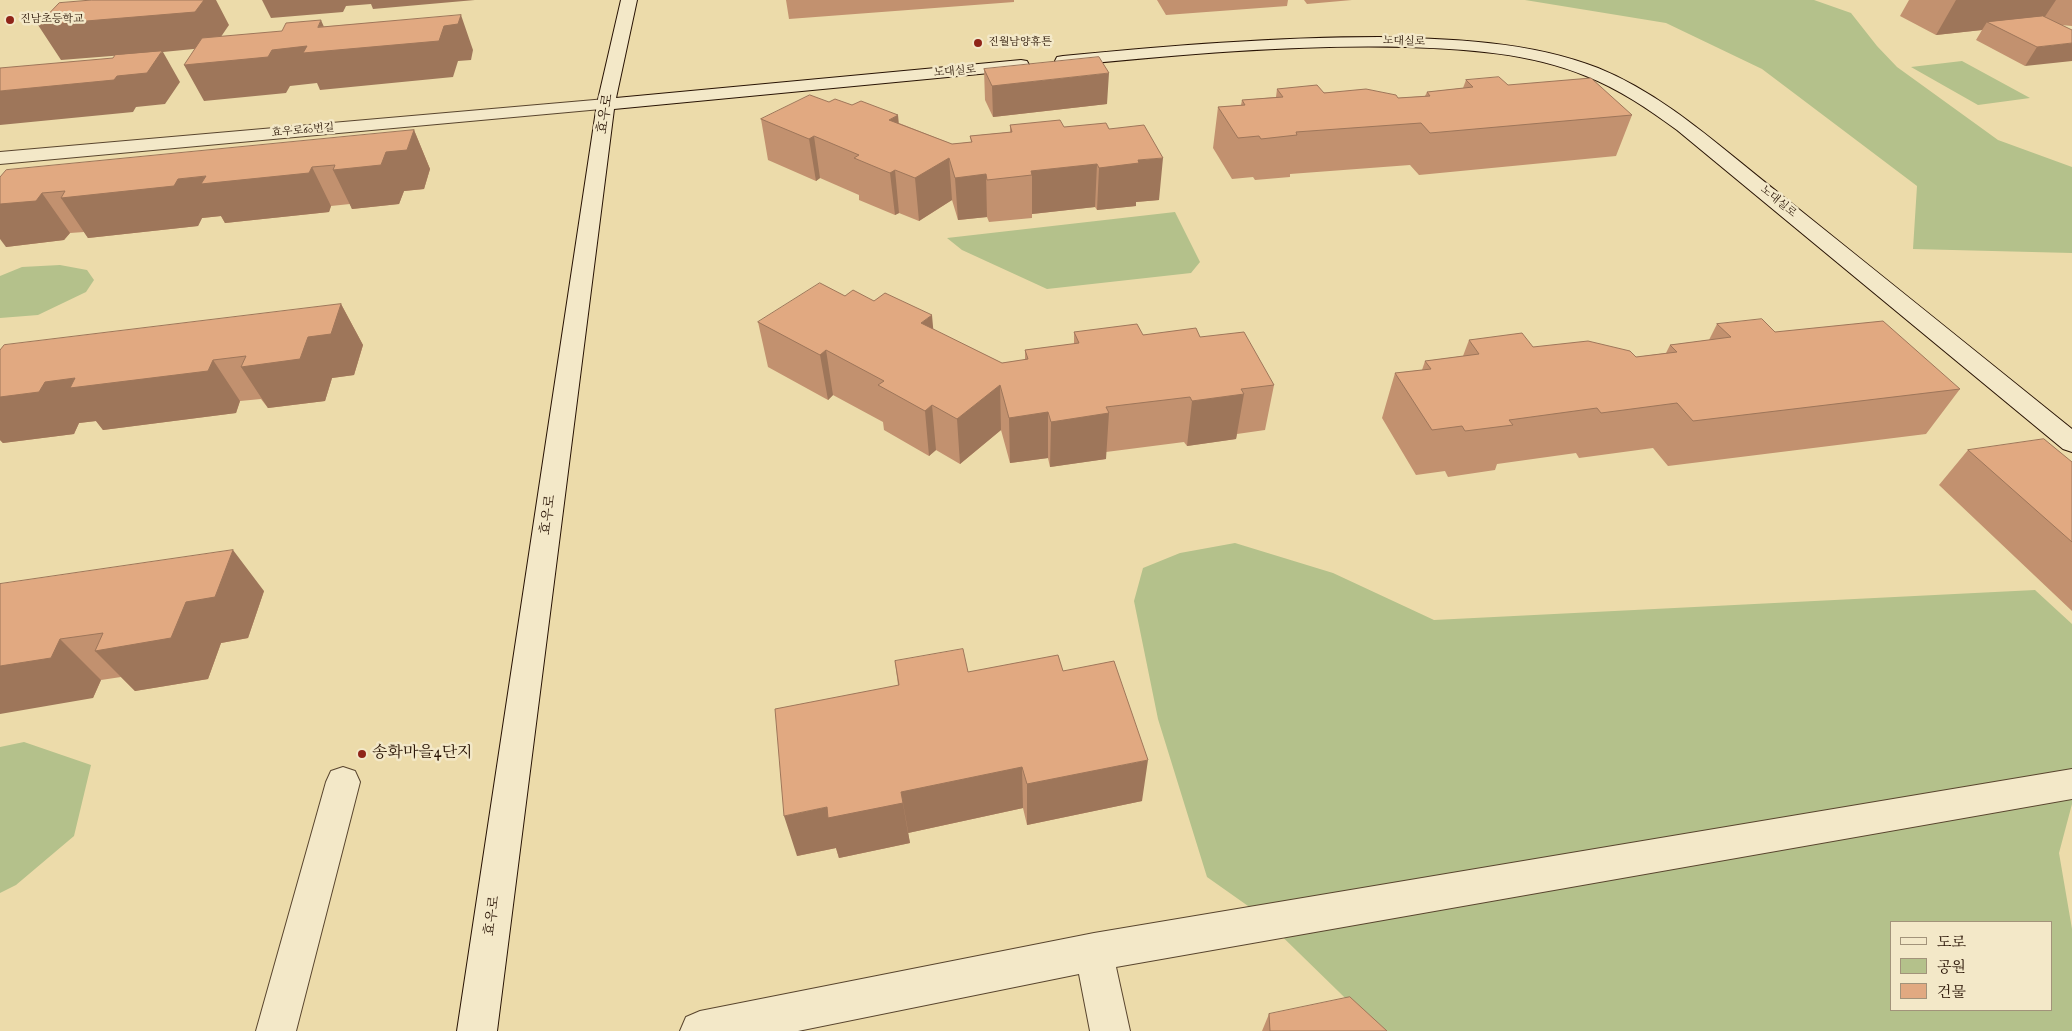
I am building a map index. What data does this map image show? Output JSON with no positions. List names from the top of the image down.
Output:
{
  "streets": {
    "main road": ["노대실로", "효우로", "효우로60번길"]
  },
  "crossings": [
    ["노대실로", "효우로"],
    ["노대실로", "효우로60번길"],
    ["효우로", "효우로60번길"]
  ],
  "places": ["진남초등학교", "진월남양휴튼", "송화마을4단지"],
  "legend": ["도로", "공원", "건물"]
}
